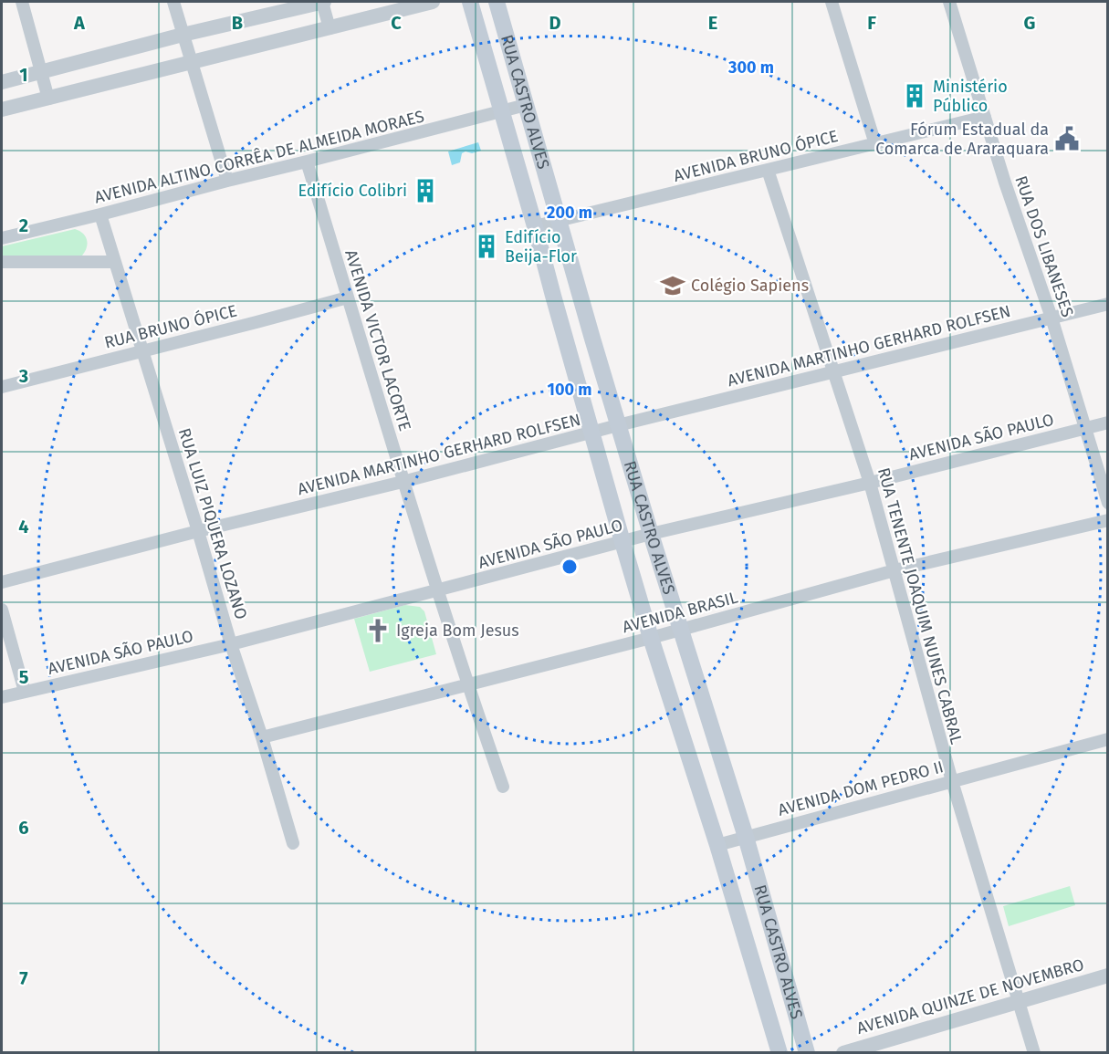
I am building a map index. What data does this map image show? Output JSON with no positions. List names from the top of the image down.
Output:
{
  "streets": {
    "main road": ["RUA CASTRO ALVES"],
    "street": [
      "AVENIDA BRUNO ÓPICE",
      "AVENIDA ALTINO CORRÊA DE ALMEIDA MORAES",
      "RUA DOS LIBANESES",
      "RUA BRUNO ÓPICE",
      "AVENIDA VICTOR LACORTE",
      "AVENIDA MARTINHO GERHARD ROLFSEN",
      "AVENIDA SÃO PAULO",
      "RUA LUIZ PIQUERA LOZANO",
      "RUA TENENTE JOAQUIM NUNES CABRAL",
      "AVENIDA BRASIL",
      "AVENIDA DOM PEDRO II",
      "AVENIDA QUINZE DE NOVEMBRO"
    ]
  },
  "crossings": [
    ["RUA CASTRO ALVES", "AVENIDA BRUNO ÓPICE"],
    ["RUA CASTRO ALVES", "AVENIDA ALTINO CORRÊA DE ALMEIDA MORAES"],
    ["RUA CASTRO ALVES", "AVENIDA MARTINHO GERHARD ROLFSEN"],
    ["RUA CASTRO ALVES", "AVENIDA SÃO PAULO"],
    ["RUA CASTRO ALVES", "AVENIDA BRASIL"],
    ["RUA CASTRO ALVES", "AVENIDA DOM PEDRO II"],
    ["AVENIDA BRUNO ÓPICE", "RUA DOS LIBANESES"],
    ["AVENIDA BRUNO ÓPICE", "RUA TENENTE JOAQUIM NUNES CABRAL"],
    ["AVENIDA ALTINO CORRÊA DE ALMEIDA MORAES", "AVENIDA VICTOR LACORTE"],
    ["AVENIDA ALTINO CORRÊA DE ALMEIDA MORAES", "RUA LUIZ PIQUERA LOZANO"],
    ["RUA DOS LIBANESES", "AVENIDA MARTINHO GERHARD ROLFSEN"],
    ["RUA DOS LIBANESES", "AVENIDA SÃO PAULO"],
    ["RUA BRUNO ÓPICE", "AVENIDA VICTOR LACORTE"],
    ["RUA BRUNO ÓPICE", "RUA LUIZ PIQUERA LOZANO"],
    ["AVENIDA VICTOR LACORTE", "AVENIDA MARTINHO GERHARD ROLFSEN"],
    ["AVENIDA VICTOR LACORTE", "AVENIDA SÃO PAULO"],
    ["AVENIDA VICTOR LACORTE", "AVENIDA BRASIL"],
    ["AVENIDA MARTINHO GERHARD ROLFSEN", "RUA LUIZ PIQUERA LOZANO"],
    ["AVENIDA MARTINHO GERHARD ROLFSEN", "RUA TENENTE JOAQUIM NUNES CABRAL"],
    ["AVENIDA SÃO PAULO", "RUA LUIZ PIQUERA LOZANO"],
    ["AVENIDA SÃO PAULO", "RUA TENENTE JOAQUIM NUNES CABRAL"],
    ["RUA LUIZ PIQUERA LOZANO", "AVENIDA BRASIL"],
    ["RUA TENENTE JOAQUIM NUNES CABRAL", "AVENIDA BRASIL"],
    ["RUA TENENTE JOAQUIM NUNES CABRAL", "AVENIDA DOM PEDRO II"],
    ["RUA TENENTE JOAQUIM NUNES CABRAL", "AVENIDA QUINZE DE NOVEMBRO"]
  ],
  "places": {
    "building": ["Ministério Público", "Edifício Colibri", "Edifício Beija-Flor"],
    "public building": ["Fórum Estadual da Comarca de Araraquara"],
    "school or university": ["Colégio Sapiens"],
    "church": ["Igreja Bom Jesus"]
  },
  "grid": {
    "columns": [
      "A",
      "B",
      "C",
      "D",
      "E",
      "F",
      "G"
    ],
    "rows": [
      "1",
      "2",
      "3",
      "4",
      "5",
      "6",
      "7"
    ]
  },
  "rings": ["300 m", "200 m", "100 m"]
}
